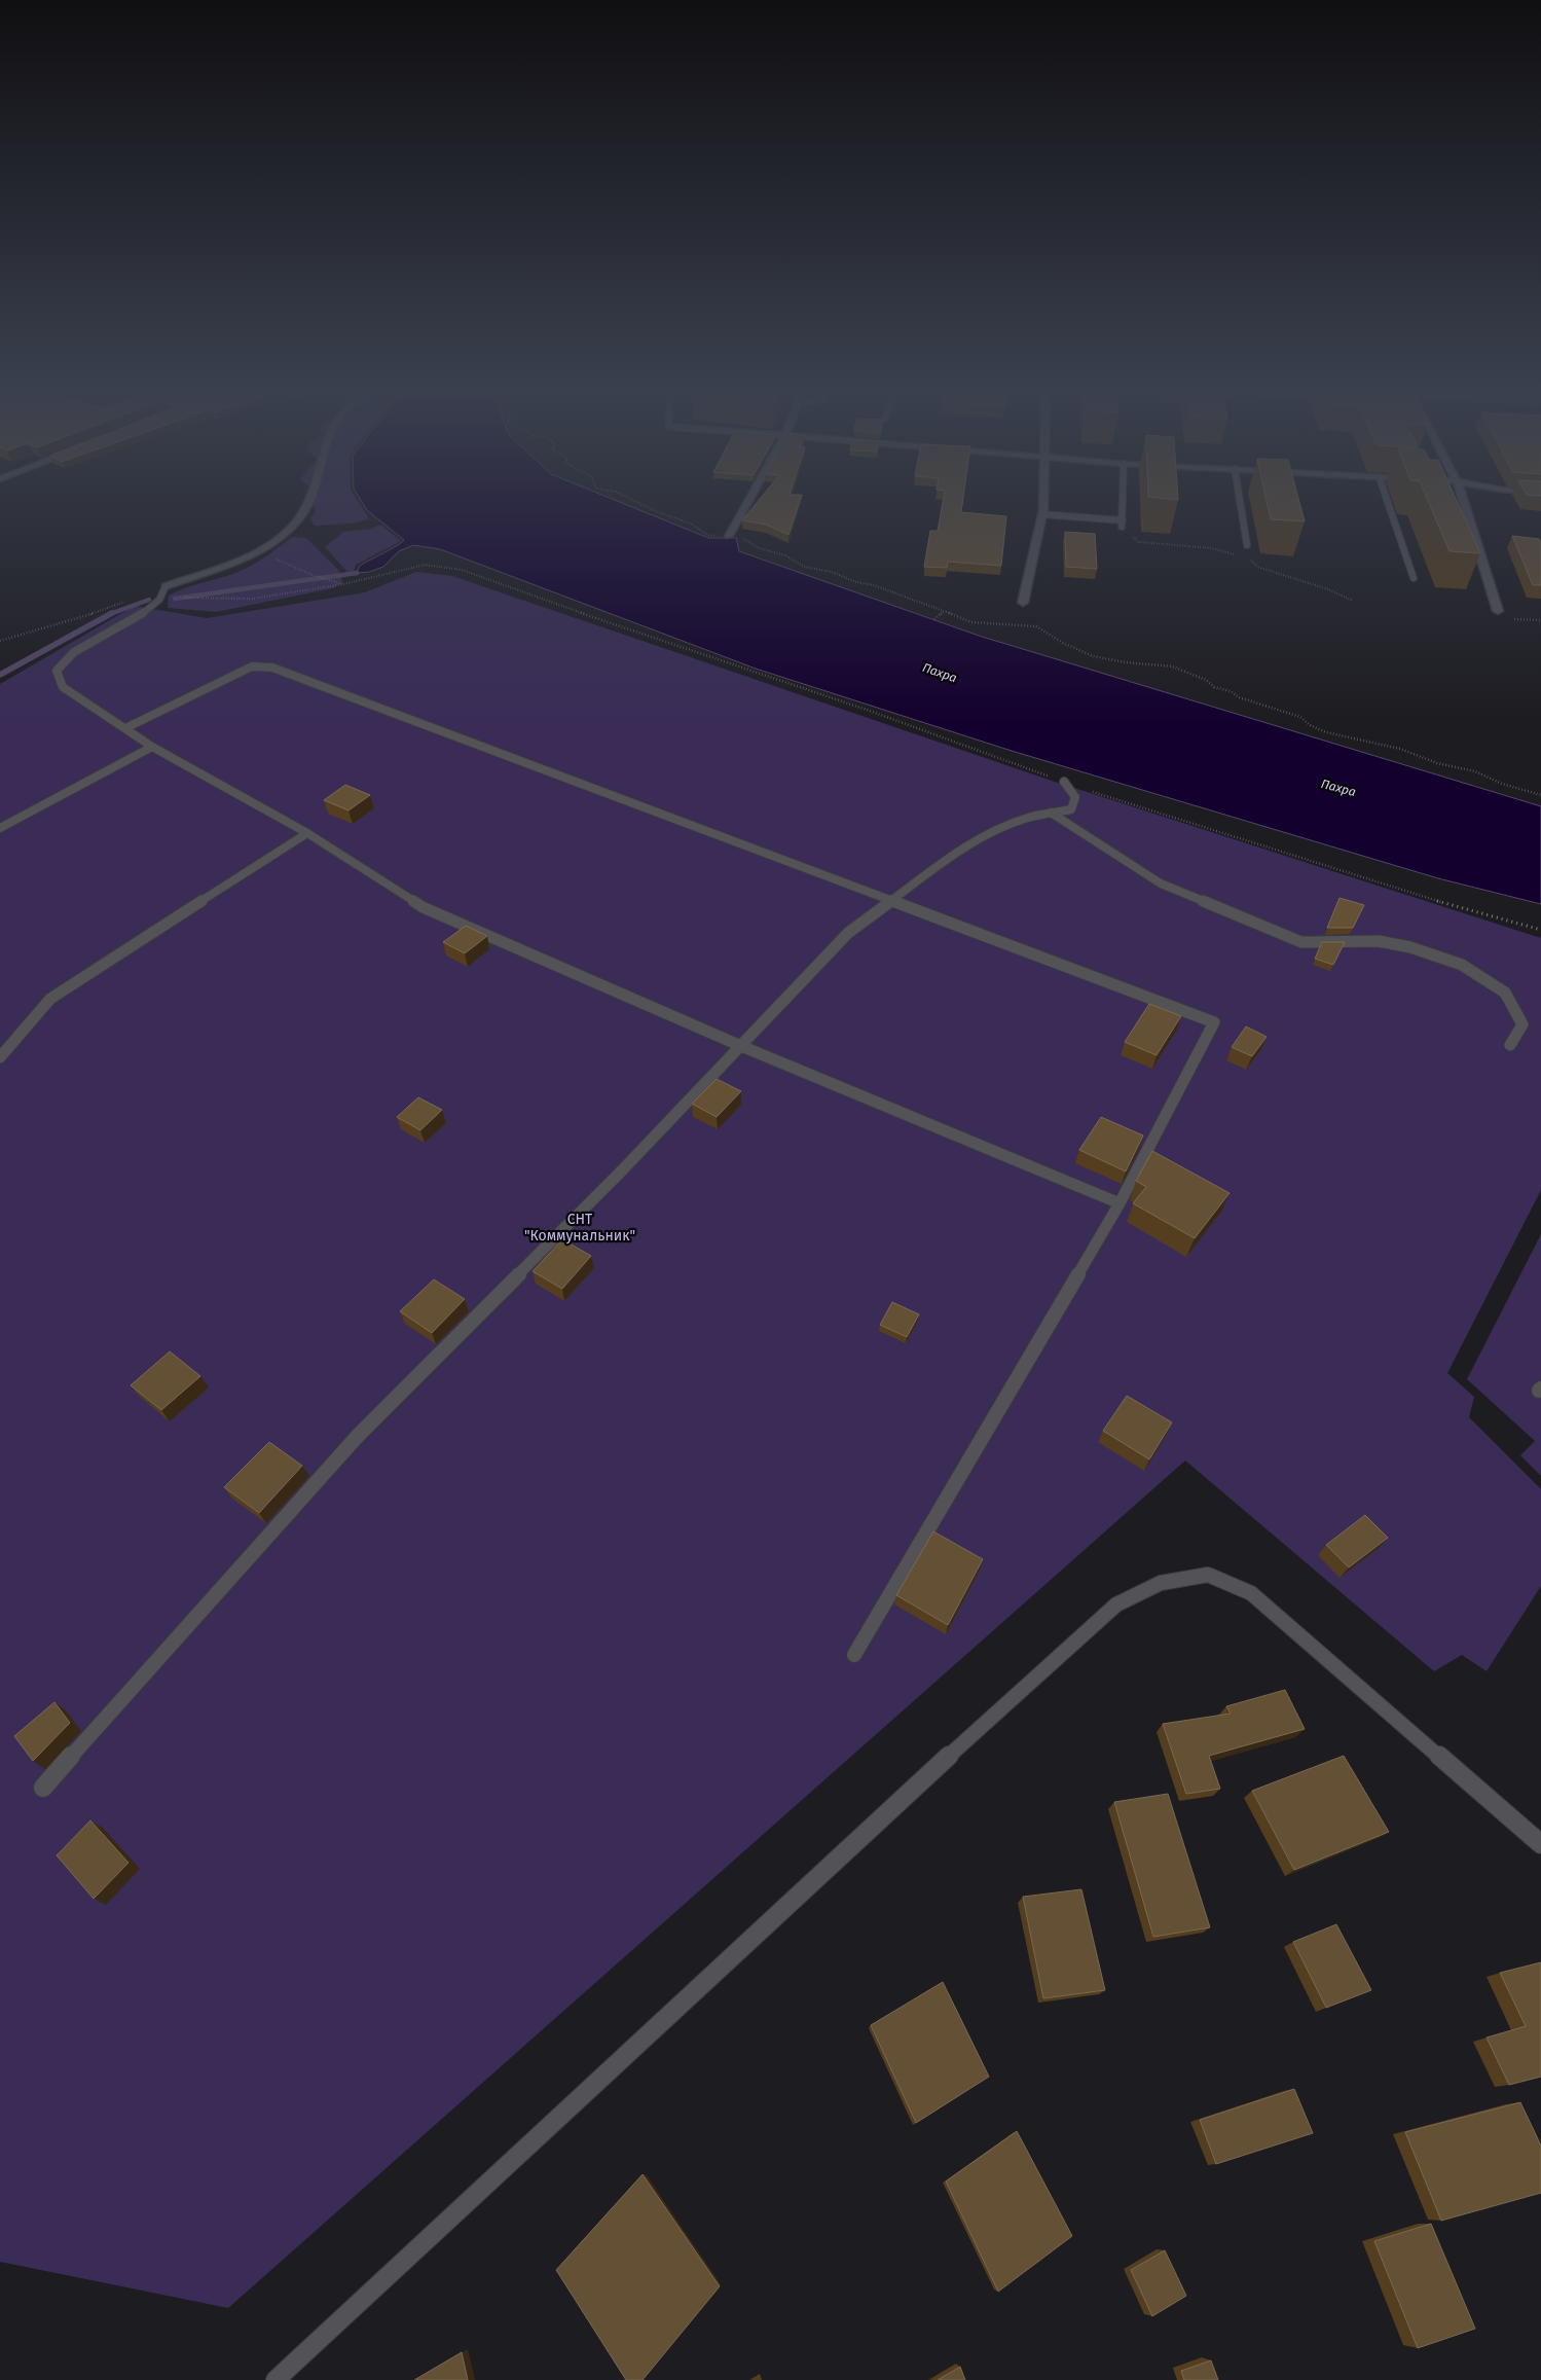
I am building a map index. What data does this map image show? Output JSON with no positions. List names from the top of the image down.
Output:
{
  "water": ["Пахра"],
  "parks": ["СНТ \"Коммунальник\""]
}
